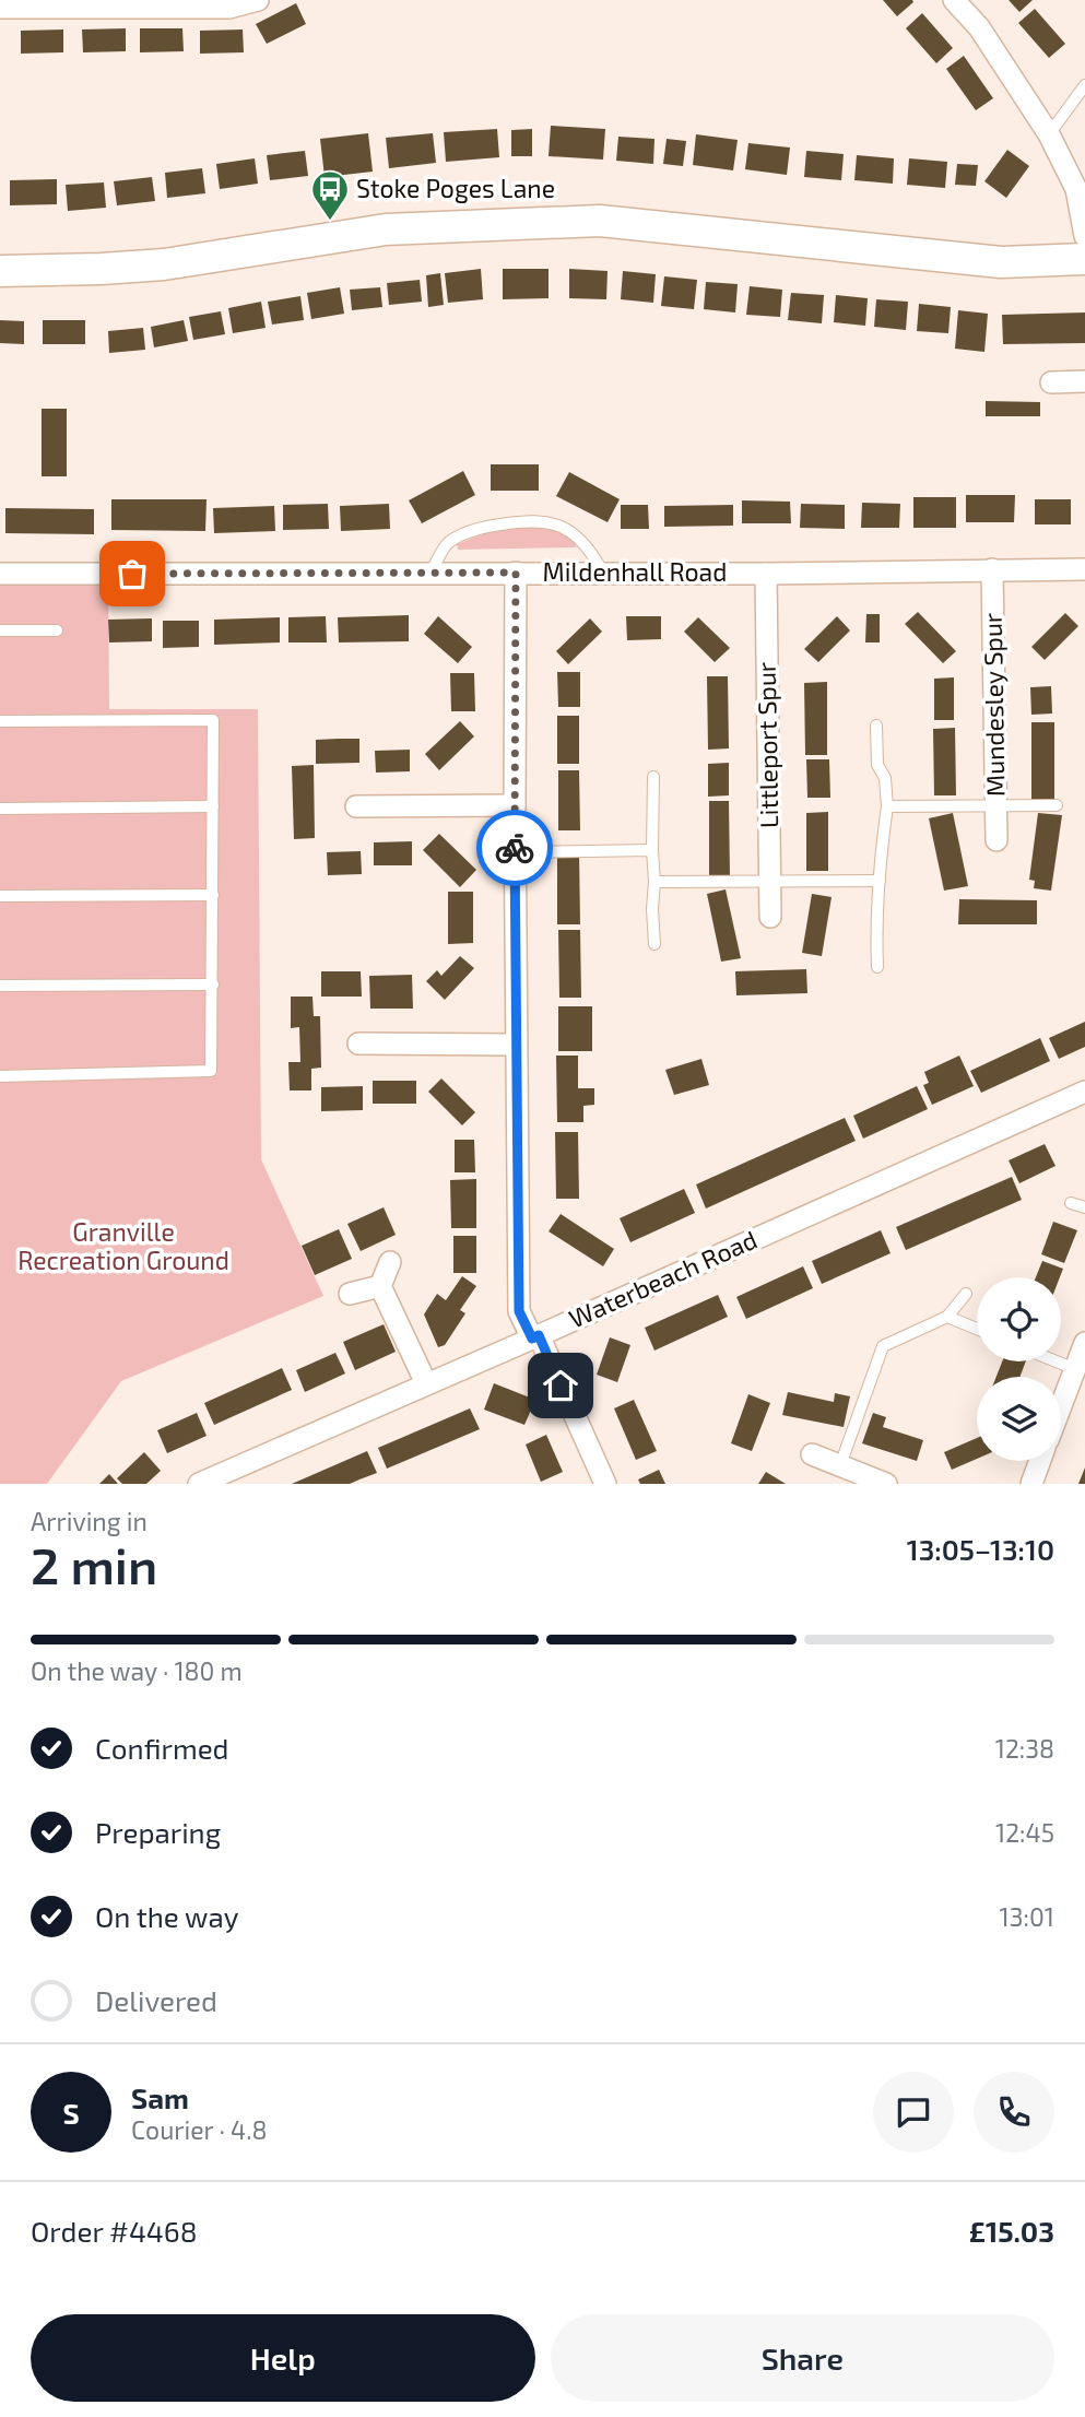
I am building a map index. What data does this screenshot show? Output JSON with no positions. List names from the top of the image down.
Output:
{
  "streets": {
    "street": [
      "Mildenhall Road",
      "Mundesley Spur",
      "Littleport Spur",
      "Waterbeach Road"
    ]
  },
  "crossings": [
    ["Mildenhall Road", "Mundesley Spur"],
    ["Mildenhall Road", "Littleport Spur"]
  ],
  "parks": ["Granville Recreation Ground"],
  "places": {
    "bus stop": ["Stoke Poges Lane"]
  },
  "page": {
    "heading": ["2 min", "Arriving in", "13:05–13:10"],
    "panel": [
      "Sam",
      "Courier · 4.8",
      "Order #4468",
      "£15.03"
    ],
    "bar": "On the way · 180 m",
    "list": [
      ["Confirmed", "12:38"],
      ["Preparing", "12:45"],
      ["On the way", "13:01"],
      "Delivered"
    ],
    "round": "S",
    "buttons": ["Help", "Share"]
  }
}
